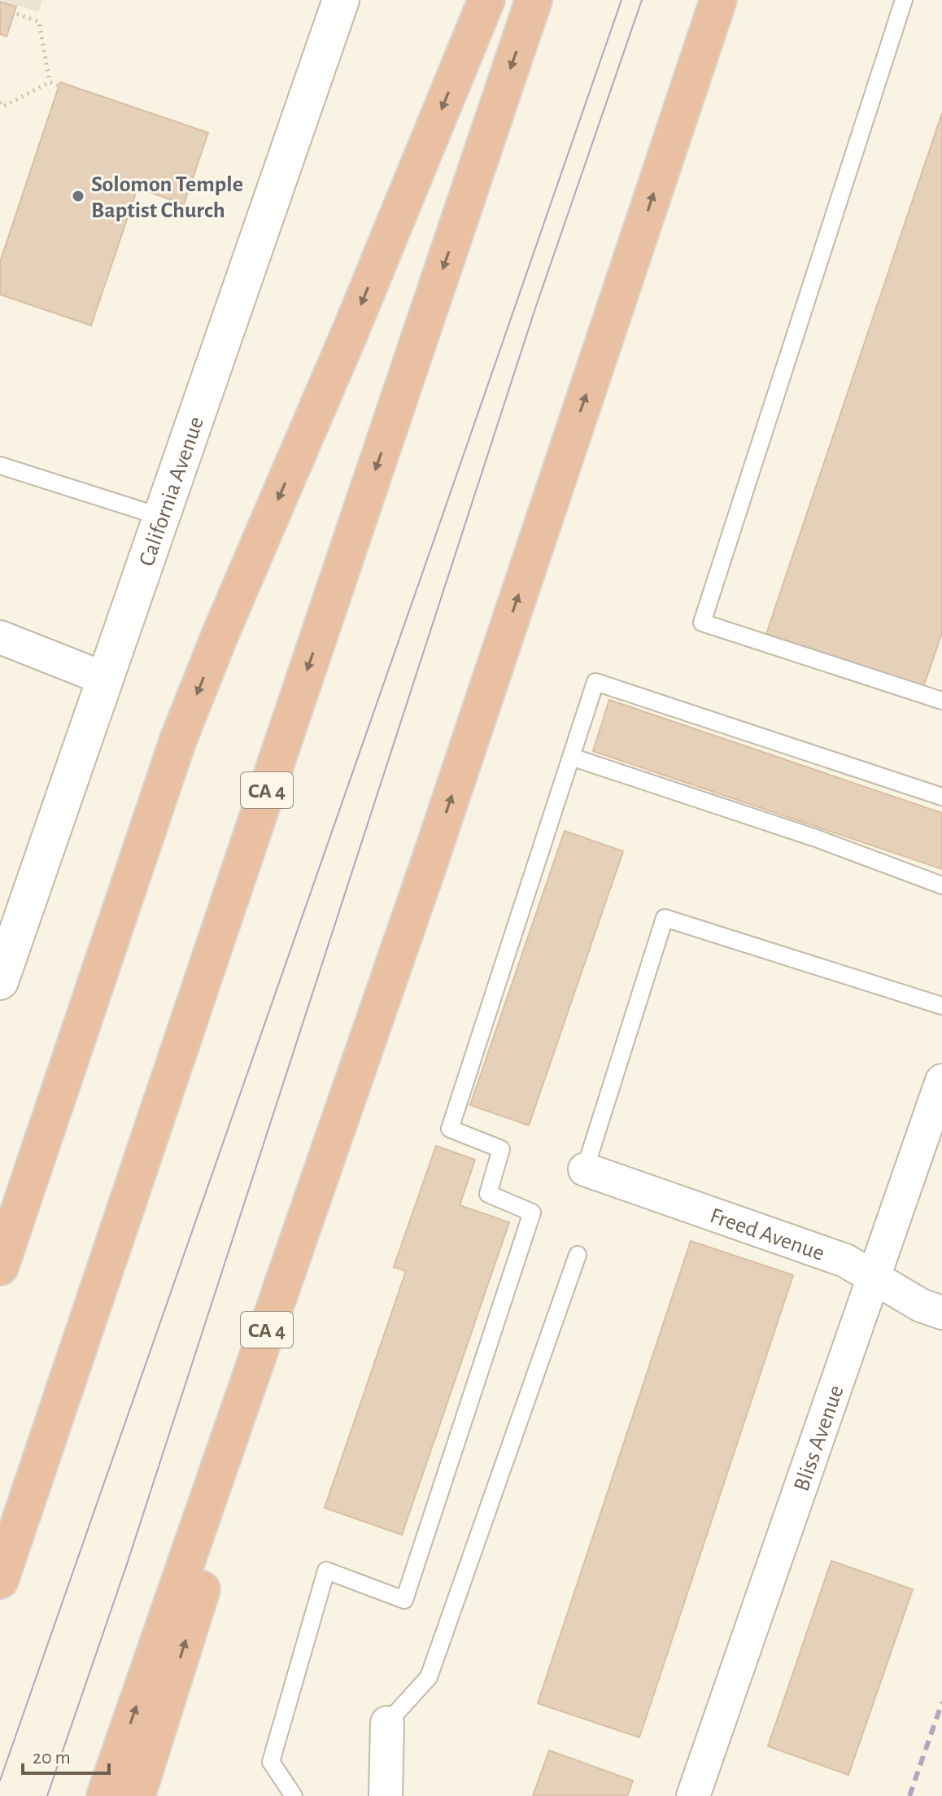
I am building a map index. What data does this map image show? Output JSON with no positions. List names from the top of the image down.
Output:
{
  "streets": {
    "highway": ["CA 4"],
    "main road": ["California Avenue"],
    "street": ["Freed Avenue", "Bliss Avenue"]
  },
  "crossings": [
    ["Freed Avenue", "Bliss Avenue"]
  ],
  "places": ["Solomon Temple Baptist Church"],
  "scale_bar": "20 m"
}
